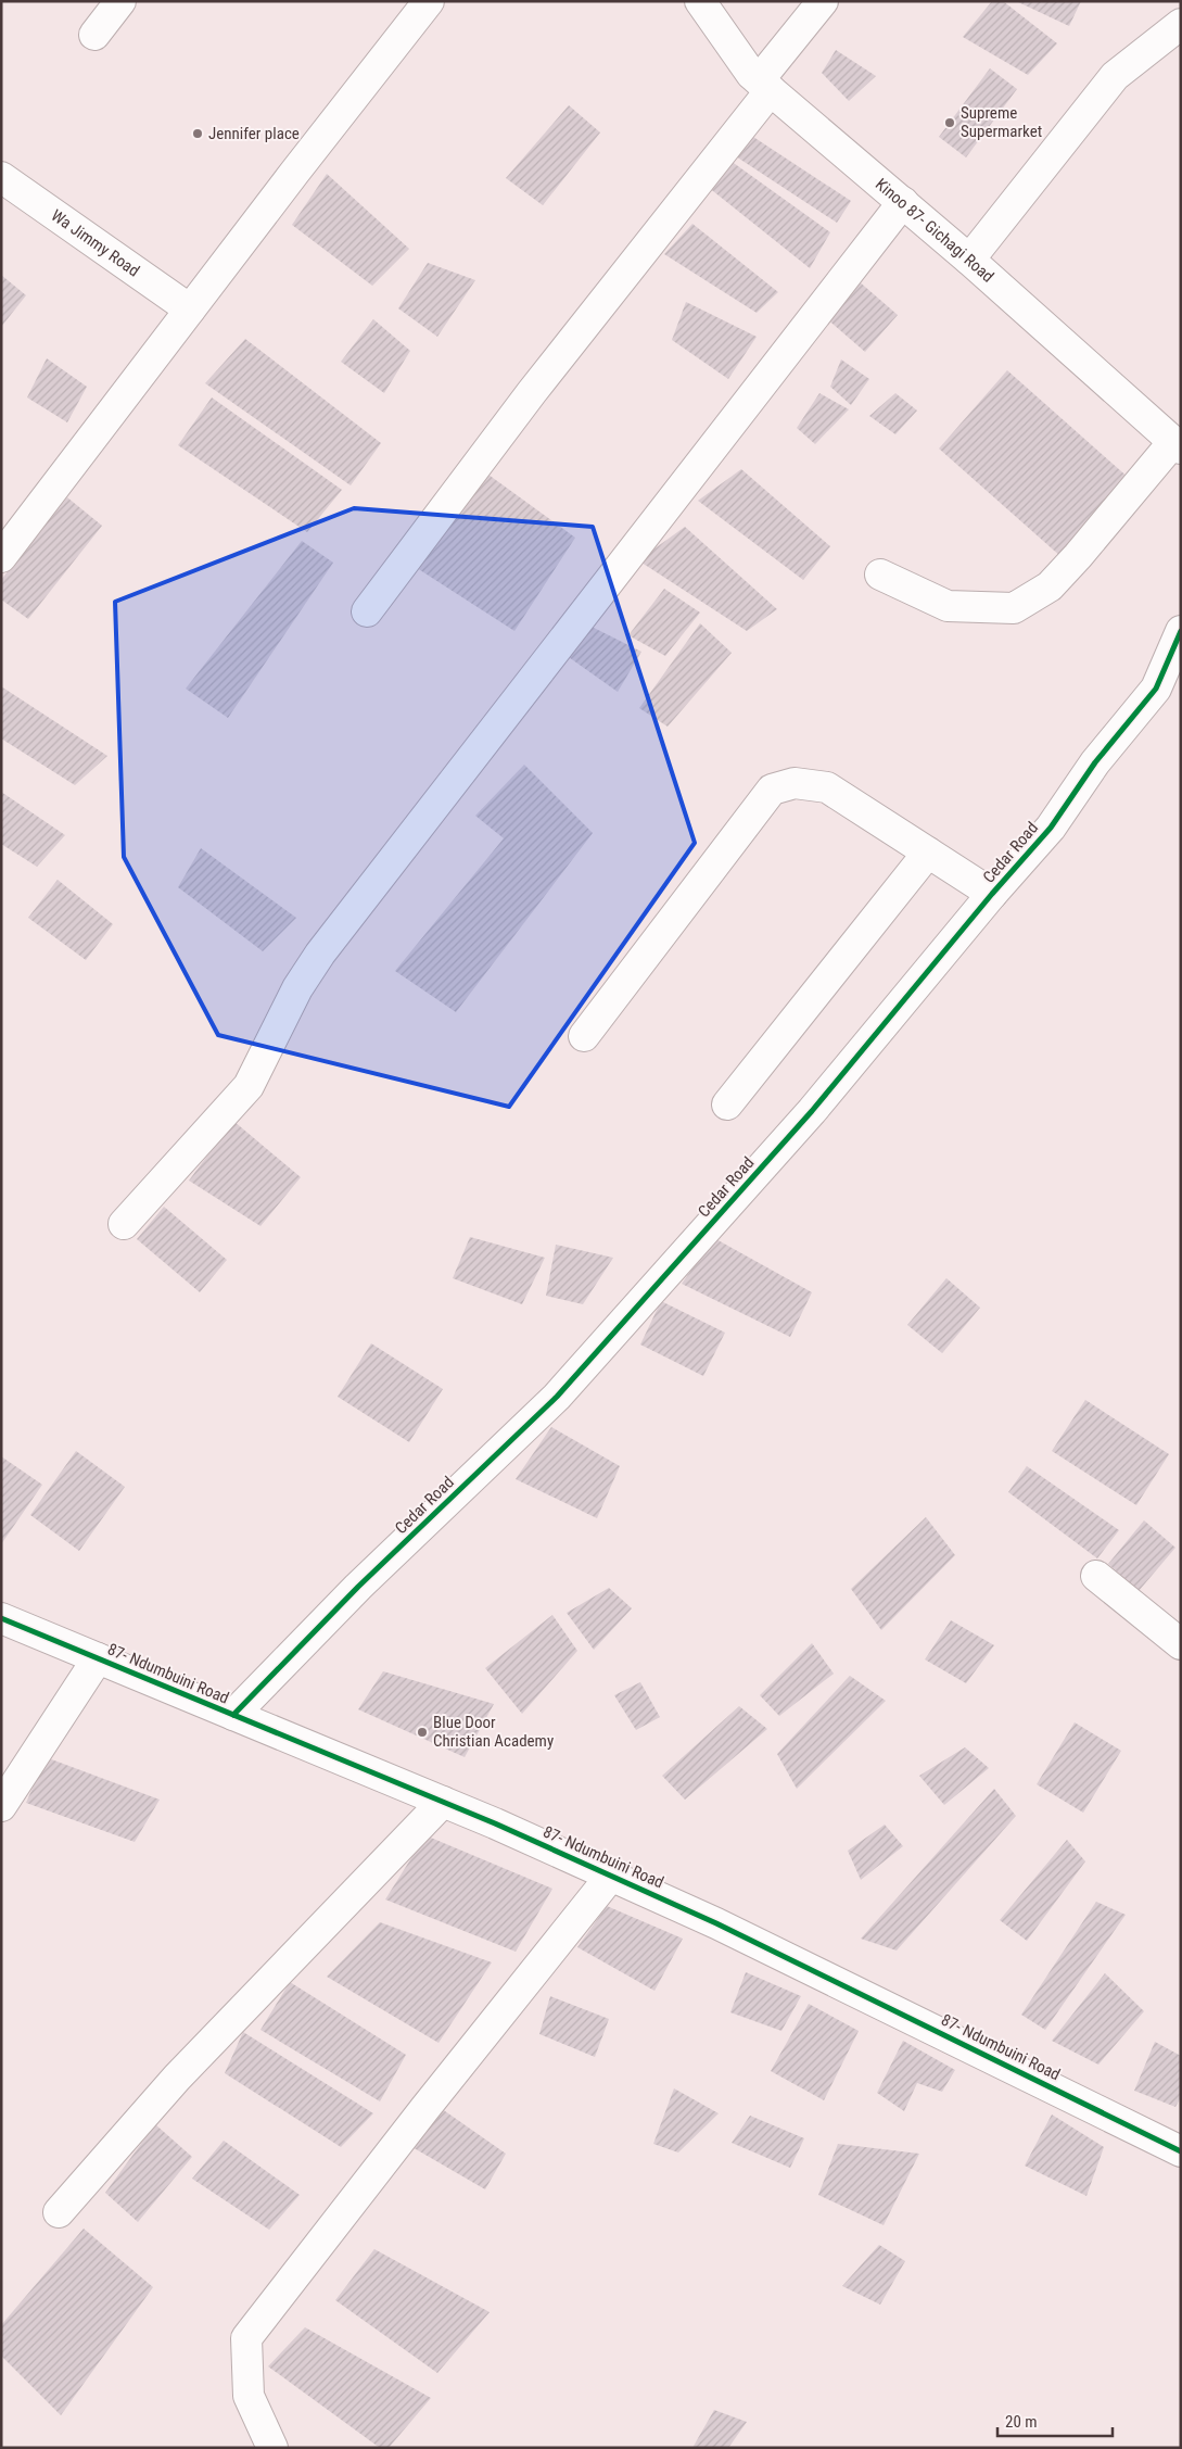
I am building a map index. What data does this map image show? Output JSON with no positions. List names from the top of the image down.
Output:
{
  "streets": {
    "street": [
      "Kinoo 87- Gichagi Road",
      "Wa Jimmy Road",
      "Cedar Road",
      "87- Ndumbuini Road"
    ]
  },
  "crossings": [
    ["Cedar Road", "87- Ndumbuini Road"]
  ],
  "places": ["Supreme Supermarket", "Jennifer place", "Blue Door Christian Academy"],
  "scale_bar": "20 m"
}
